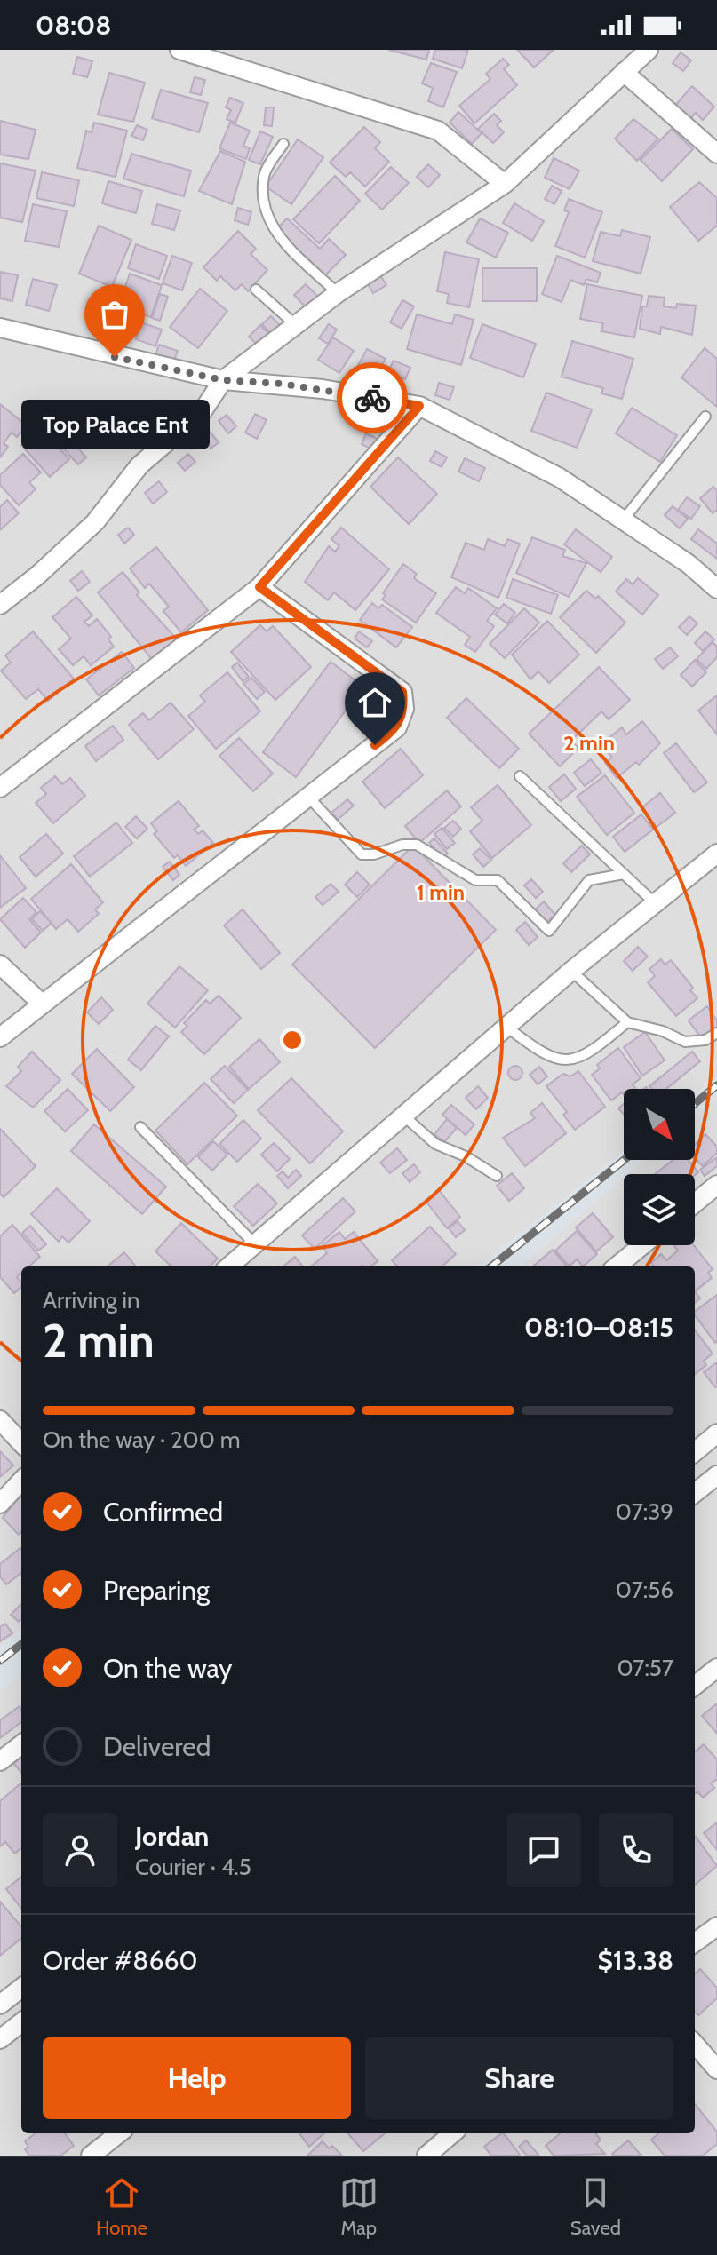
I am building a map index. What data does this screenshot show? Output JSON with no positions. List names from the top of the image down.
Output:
{
  "places": ["Top Palace Ent"],
  "north": "bottom right",
  "page": {
    "status": "08:08",
    "bubble": "Top Palace Ent",
    "heading": ["2 min", "Arriving in", "08:10–08:15"],
    "panel": [
      "Jordan",
      "Courier · 4.5",
      "Order #8660",
      "$13.38"
    ],
    "bar": "On the way · 200 m",
    "list": [
      ["Confirmed", "07:39"],
      ["Preparing", "07:56"],
      ["On the way", "07:57"],
      "Delivered"
    ],
    "buttons": ["Help", "Share"],
    "tabs": ["Home", "Map", "Saved"]
  },
  "rings": ["2 min", "1 min"]
}
